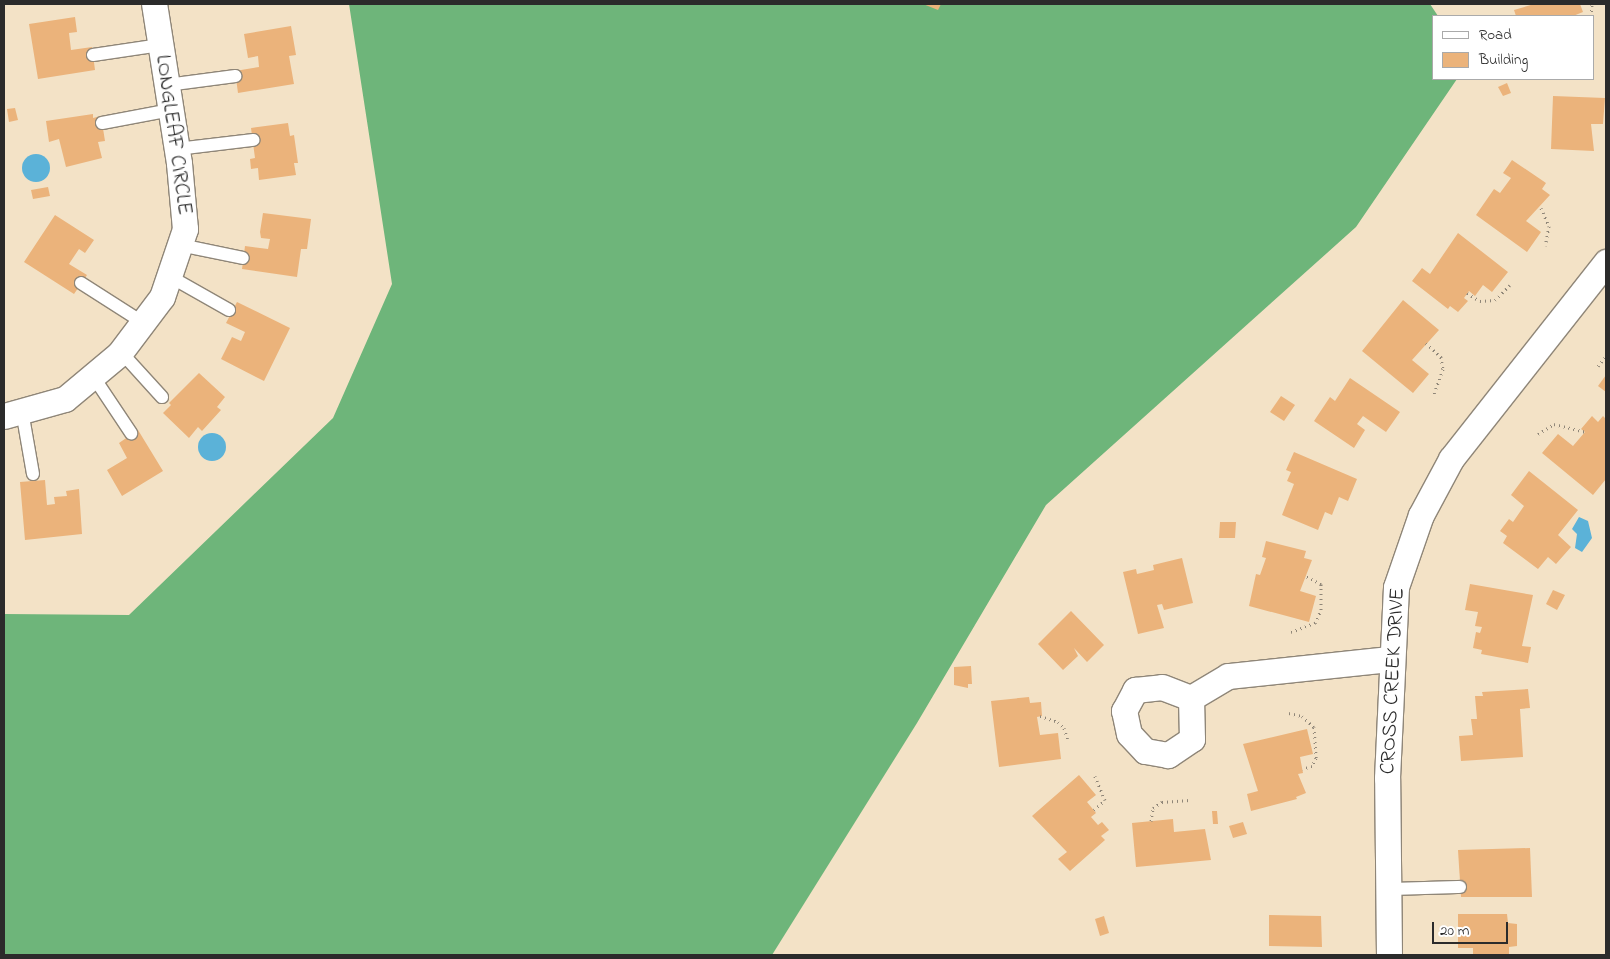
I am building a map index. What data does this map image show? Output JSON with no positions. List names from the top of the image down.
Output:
{
  "streets": {
    "street": ["LONGLEAF CIRCLE", "CROSS CREEK DRIVE"]
  },
  "legend": ["Road", "Building"],
  "scale_bar": "20 m"
}
